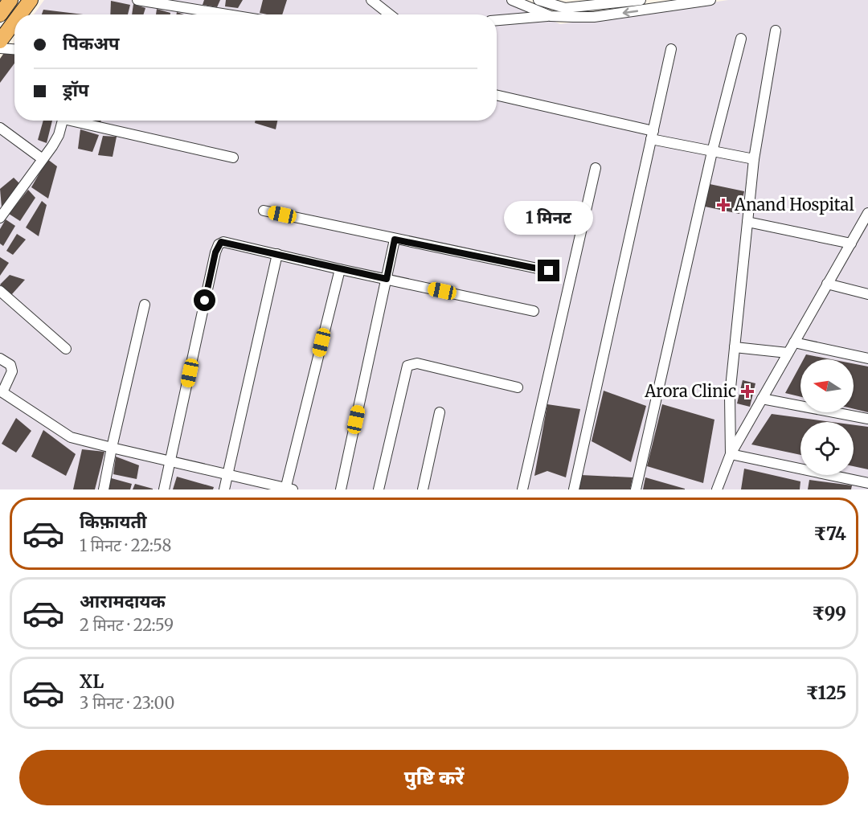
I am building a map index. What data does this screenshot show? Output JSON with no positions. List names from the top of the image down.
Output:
{
  "places": {
    "health": ["Anand Hospital", "Arora Clinic"]
  },
  "north": "left",
  "page": {
    "banner": ["पिकअप", "ड्रॉप"],
    "bubble": "1 मिनट",
    "list": [
      {
        "name": "किफ़ायती",
        "note": "1 मिनट · 22:58",
        "value": "₹74"
      },
      {
        "name": "आरामदायक",
        "note": "2 मिनट · 22:59",
        "value": "₹99"
      },
      {
        "name": "XL",
        "note": "3 मिनट · 23:00",
        "value": "₹125"
      }
    ],
    "buttons": "पुष्टि करें"
  }
}
